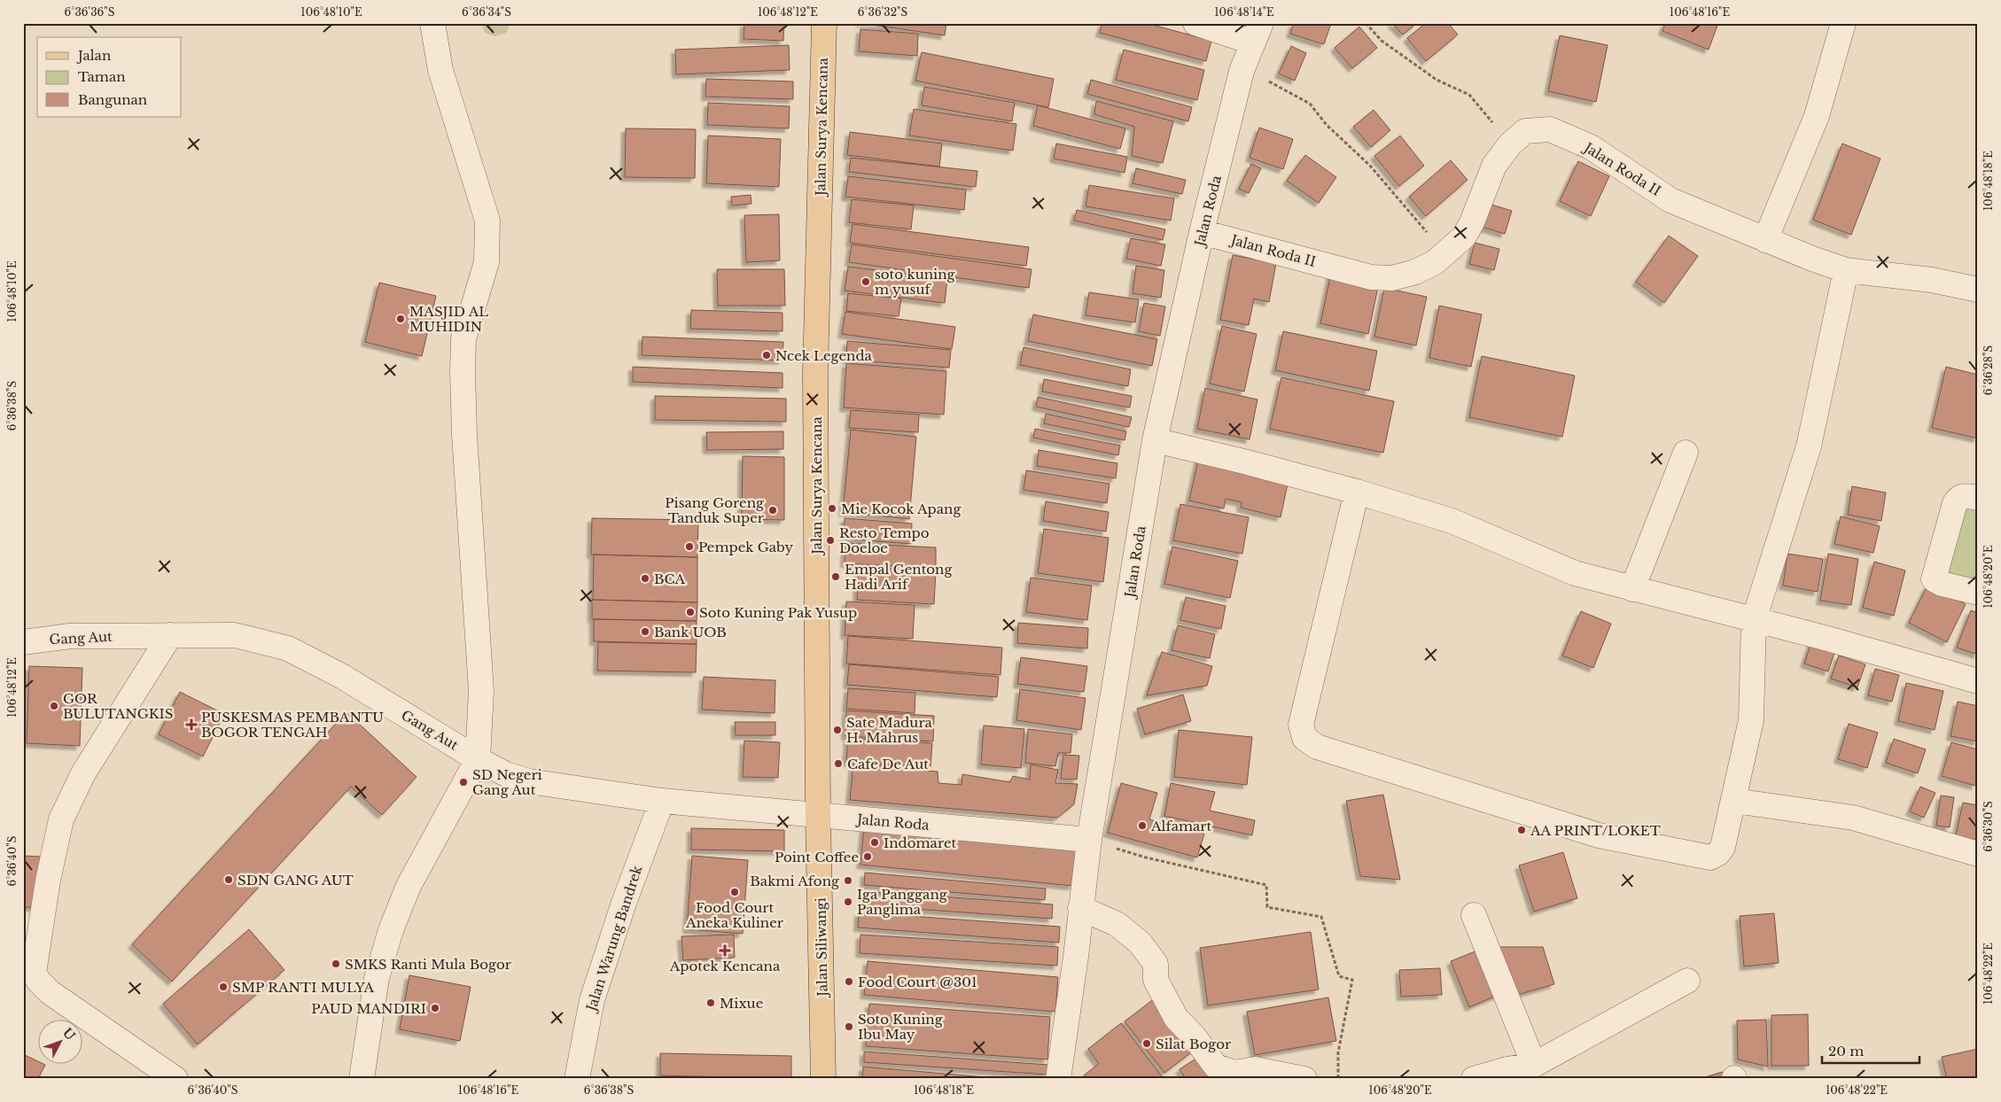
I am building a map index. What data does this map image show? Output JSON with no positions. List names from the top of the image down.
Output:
{
  "streets": {
    "main road": ["Jalan Surya Kencana", "Jalan Siliwangi"],
    "street": [
      "Jalan Roda II",
      "Jalan Roda",
      "Gang Aut",
      "Jalan Warung Bandrek"
    ]
  },
  "crossings": [
    ["Jalan Surya Kencana", "Jalan Roda"],
    ["Jalan Surya Kencana", "Gang Aut"],
    ["Jalan Surya Kencana", "Jalan Siliwangi"],
    ["Jalan Roda II", "Jalan Roda"],
    ["Jalan Roda", "Gang Aut"],
    ["Jalan Roda", "Jalan Siliwangi"],
    ["Gang Aut", "Jalan Warung Bandrek"],
    ["Gang Aut", "Jalan Siliwangi"]
  ],
  "places": {
    "other": [
      "soto kuning m yusuf",
      "MASJID AL MUHIDIN",
      "Ncek Legenda",
      "Mie Kocok Apang",
      "Pisang Goreng Tanduk Super",
      "Resto Tempo Doeloe",
      "Pempek Gaby",
      "Empal Gentong Hadi Arif",
      "BCA",
      "Soto Kuning Pak Yusup",
      "Bank UOB",
      "GOR BULUTANGKIS",
      "Sate Madura H. Mahrus",
      "Cafe De Aut",
      "SD Negeri Gang Aut",
      "Alfamart",
      "AA PRINT/LOKET",
      "Indomaret",
      "Point Coffee",
      "SDN GANG AUT",
      "Bakmi Afong",
      "Food Court Aneka Kuliner",
      "Iga Panggang Panglima",
      "SMKS Ranti Mula Bogor",
      "Food Court @301",
      "SMP RANTI MULYA",
      "Mixue",
      "PAUD MANDIRI",
      "Soto Kuning Ibu May",
      "Silat Bogor"
    ],
    "health": ["PUSKESMAS PEMBANTU BOGOR TENGAH", "Apotek Kencana"]
  },
  "legend": ["Jalan", "Taman", "Bangunan"],
  "scale_bar": "20 m",
  "north": "top right",
  "coordinates": [
    "6°36'36\"S",
    "106°48'10\"E",
    "6°36'34\"S",
    "106°48'12\"E",
    "6°36'32\"S",
    "106°48'14\"E",
    "106°48'16\"E",
    "106°48'18\"E",
    "6°36'28\"S",
    "6°36'38\"S",
    "106°48'20\"E",
    "6°36'30\"S",
    "6°36'40\"S",
    "106°48'22\"E"
  ]
}
